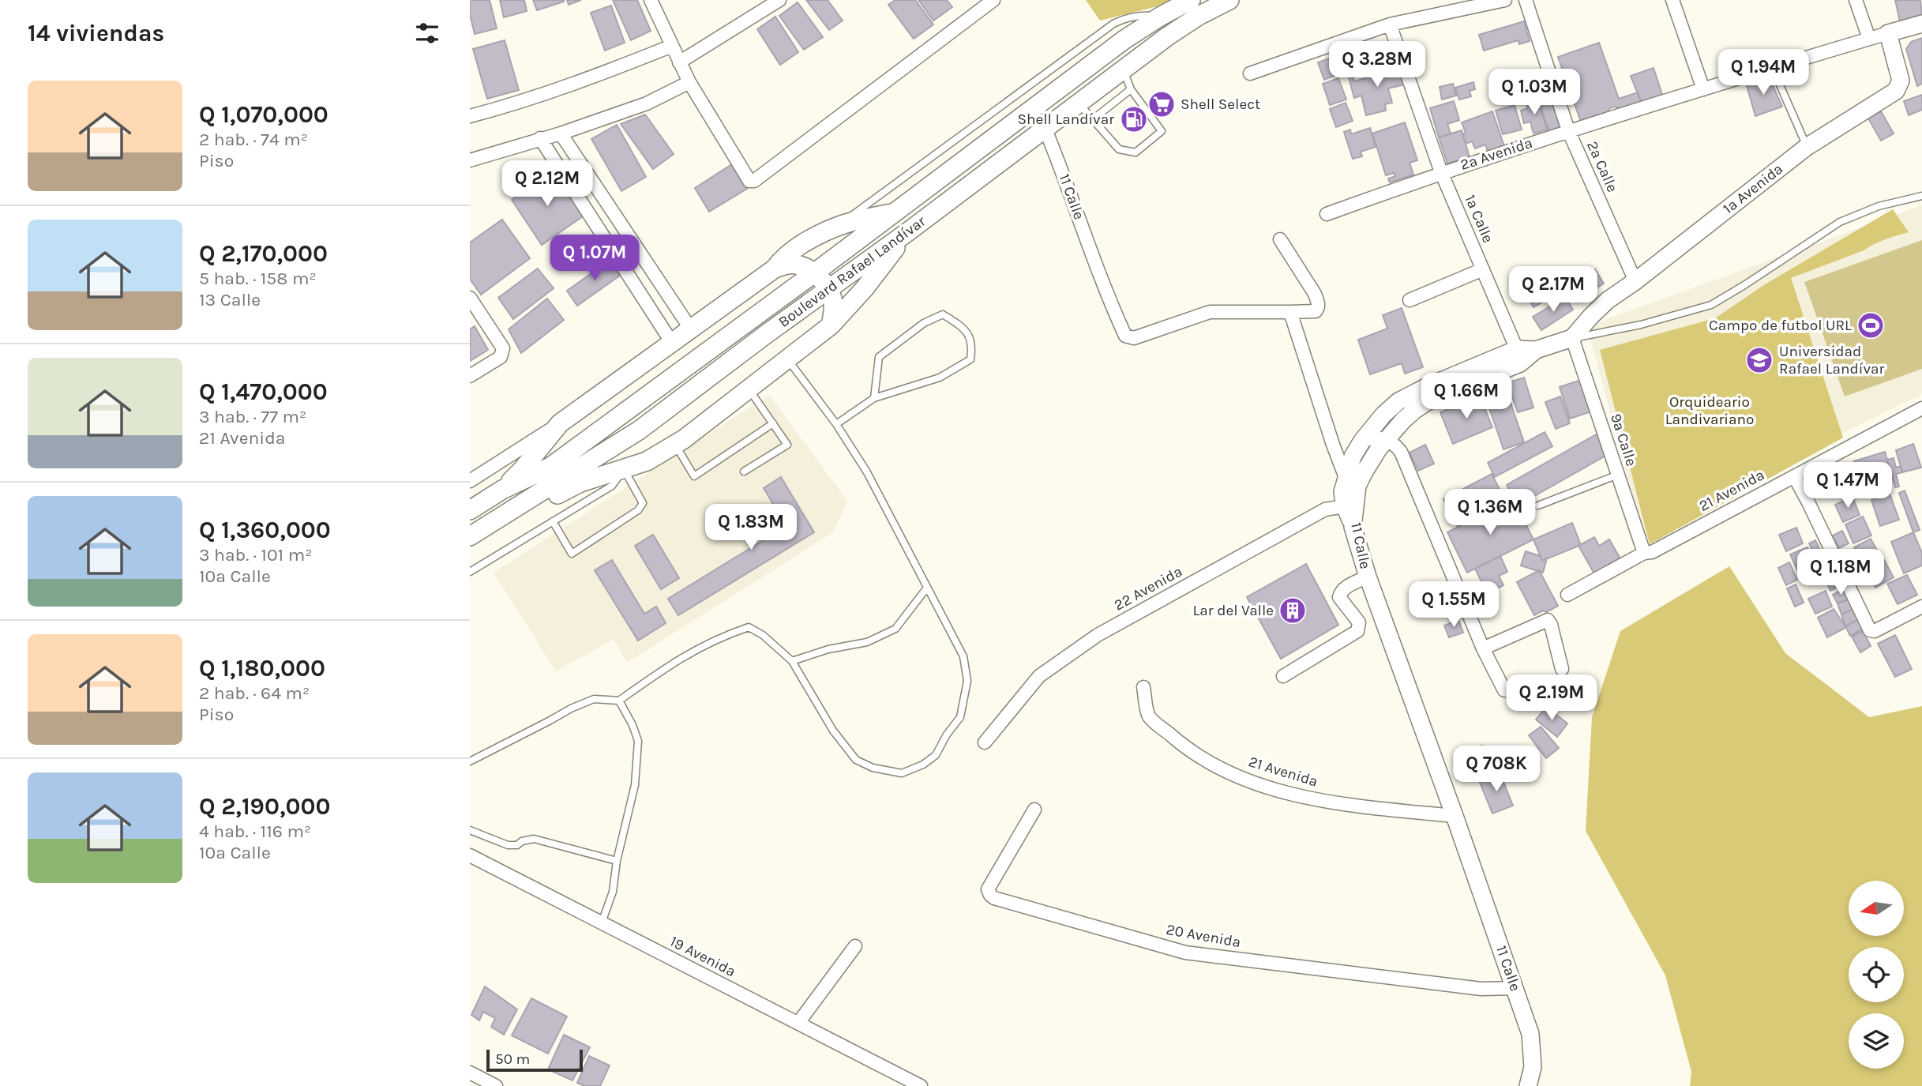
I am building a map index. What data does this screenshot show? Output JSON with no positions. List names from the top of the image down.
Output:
{
  "streets": {
    "main road": ["Boulevard Rafael Landívar"],
    "street": [
      "2a Avenida",
      "2a Calle",
      "1a Avenida",
      "11 Calle",
      "1a Calle",
      "9a Calle",
      "21 Avenida",
      "22 Avenida",
      "20 Avenida",
      "19 Avenida"
    ]
  },
  "crossings": [
    ["2a Avenida", "2a Calle"],
    ["2a Avenida", "1a Avenida"],
    ["2a Avenida", "1a Calle"],
    ["2a Calle", "1a Avenida"],
    ["1a Avenida", "9a Calle"],
    ["11 Calle", "Boulevard Rafael Landívar"],
    ["11 Calle", "21 Avenida"],
    ["11 Calle", "22 Avenida"],
    ["11 Calle", "20 Avenida"],
    ["9a Calle", "21 Avenida"]
  ],
  "parks": ["Orquideario Landivariano"],
  "places": {
    "supermarket": ["Shell Select"],
    "fuel station": ["Shell Landívar"],
    "sports": ["Campo de futbol URL"],
    "school or university": ["Universidad Rafael Landívar"],
    "building": ["Lar del Valle"]
  },
  "scale_bar": "50 m",
  "north": "left",
  "page": {
    "heading": "14 viviendas",
    "price": [
      "Q 3.28M",
      "Q 1.94M",
      "Q 1.03M",
      "Q 2.12M",
      "Q 1.07M",
      "Q 2.17M",
      "Q 1.66M",
      "Q 1.47M",
      "Q 1.36M",
      "Q 1.83M",
      "Q 1.18M",
      "Q 1.55M",
      "Q 2.19M",
      "Q 708K"
    ],
    "list": [
      {
        "name": "Q 1,070,000",
        "note": "2 hab. · 74 m² · Piso"
      },
      {
        "name": "Q 2,170,000",
        "note": "5 hab. · 158 m² · 13 Calle"
      },
      {
        "name": "Q 1,470,000",
        "note": "3 hab. · 77 m² · 21 Avenida"
      },
      {
        "name": "Q 1,360,000",
        "note": "3 hab. · 101 m² · 10a Calle"
      },
      {
        "name": "Q 1,180,000",
        "note": "2 hab. · 64 m² · Piso"
      },
      {
        "name": "Q 2,190,000",
        "note": "4 hab. · 116 m² · 10a Calle"
      }
    ],
    "scale": "50 m"
  }
}
